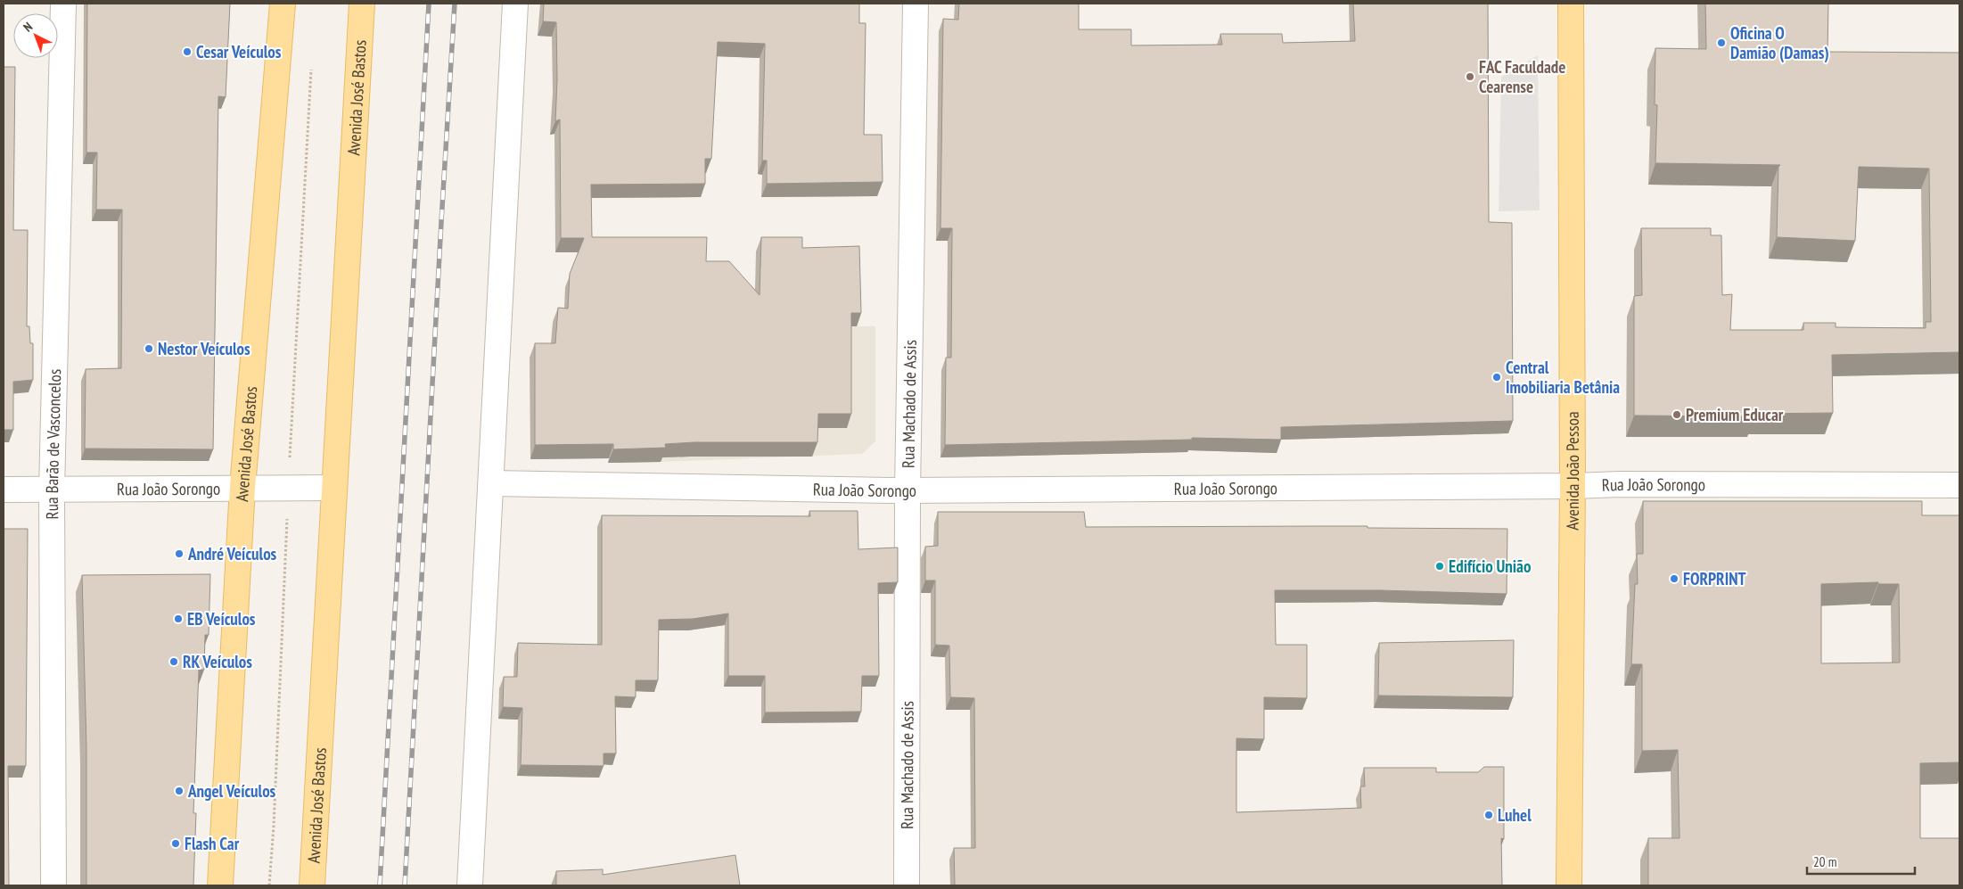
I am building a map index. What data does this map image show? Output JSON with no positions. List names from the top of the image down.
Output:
{
  "streets": {
    "main road": ["Avenida José Bastos", "Avenida João Pessoa"],
    "street": ["Rua Machado de Assis", "Rua Barão de Vasconcelos", "Rua João Sorongo"]
  },
  "crossings": [
    ["Avenida José Bastos", "Rua João Sorongo"],
    ["Rua Machado de Assis", "Rua João Sorongo"],
    ["Rua Barão de Vasconcelos", "Rua João Sorongo"],
    ["Avenida João Pessoa", "Rua João Sorongo"]
  ],
  "places": [
    "Oficina O Damião (Damas)",
    "Cesar Veículos",
    "FAC Faculdade Cearense",
    "Nestor Veículos",
    "Central Imobiliaria Betânia",
    "Premium Educar",
    "André Veículos",
    "Edifício União",
    "FORPRINT",
    "EB Veículos",
    "RK Veículos",
    "Angel Veículos",
    "Luhel",
    "Flash Car"
  ],
  "scale_bar": "20 m",
  "north": "top left"
}
